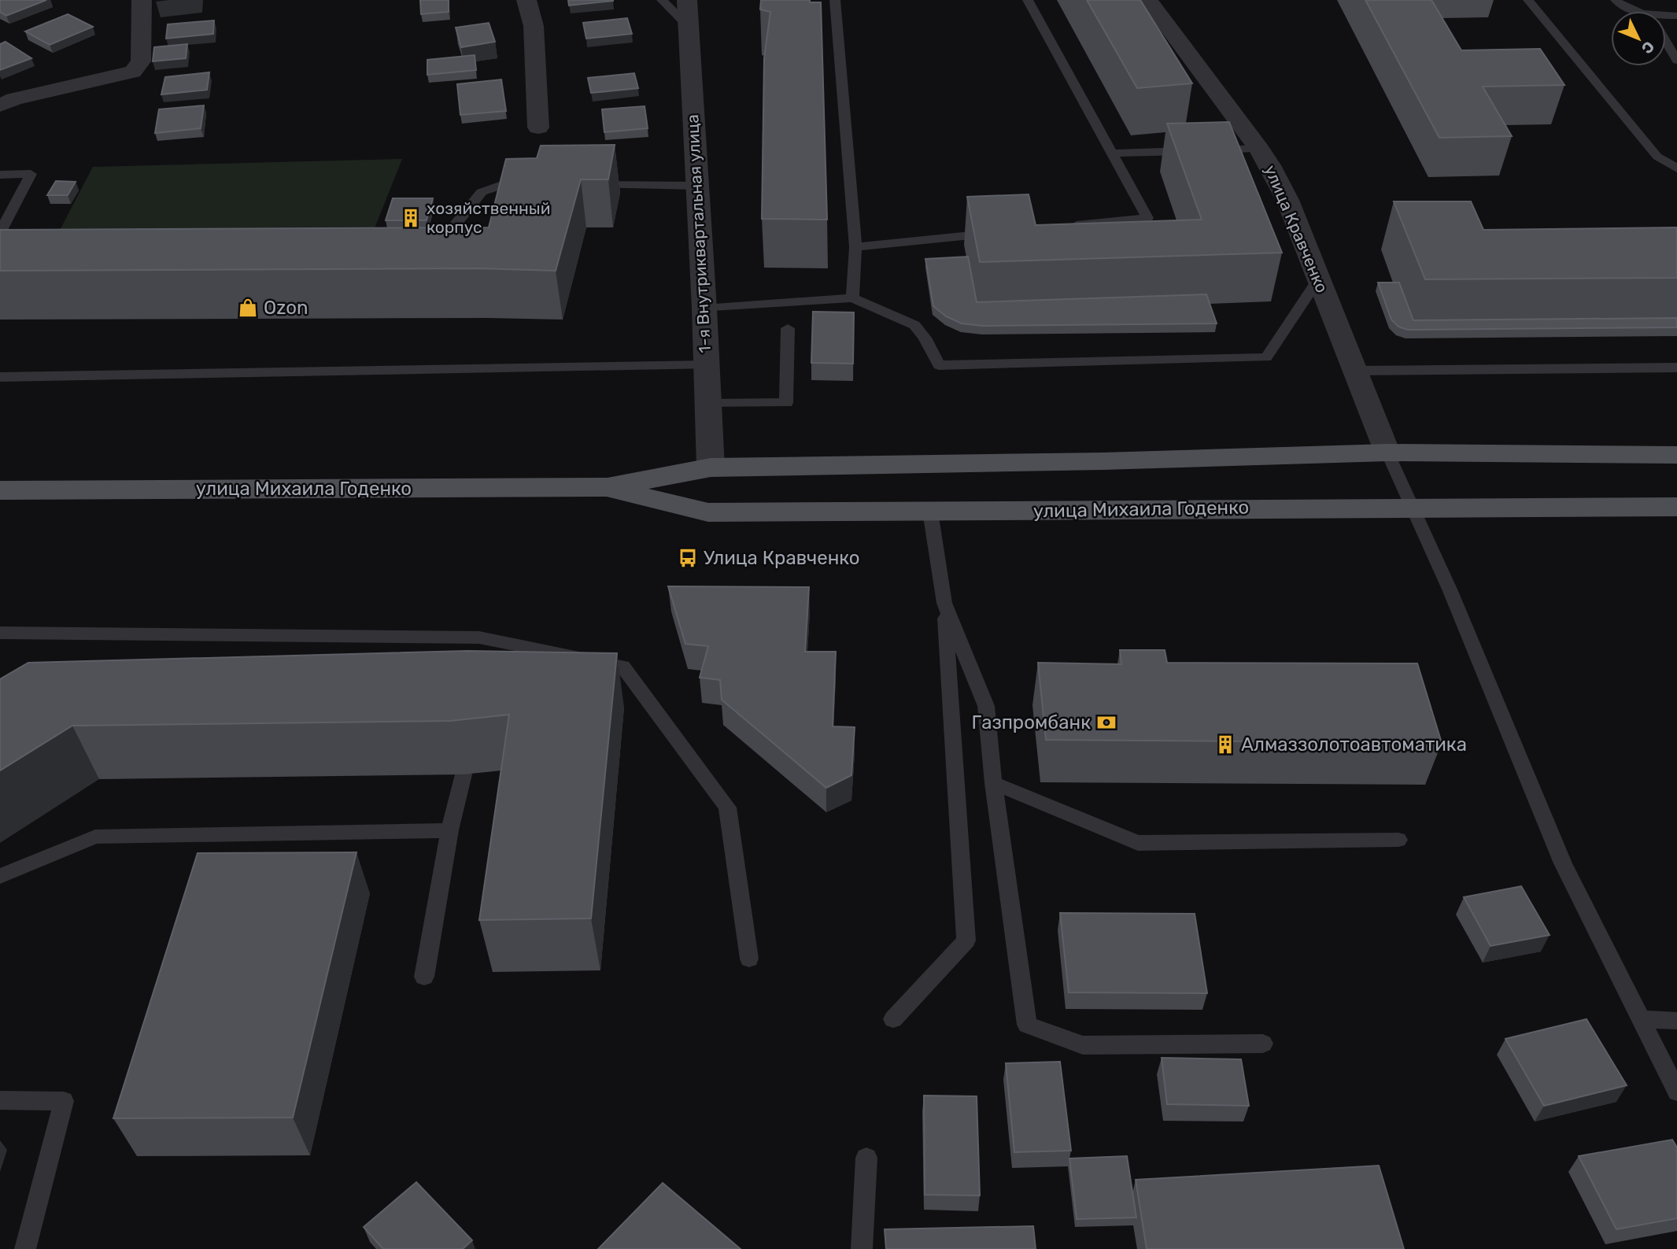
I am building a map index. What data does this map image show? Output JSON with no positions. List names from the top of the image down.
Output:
{
  "streets": {
    "main road": ["улица Михаила Годенко"],
    "street": ["улица Кравченко", "1-я Внутриквартальная улица"]
  },
  "crossings": [
    ["улица Кравченко", "улица Михаила Годенко"],
    ["1-я Внутриквартальная улица", "улица Михаила Годенко"]
  ],
  "places": {
    "building": ["хозяйственный корпус", "Алмаззолотоавтоматика"],
    "shop": ["Ozon"],
    "bus stop": ["Улица Кравченко"],
    "bank": ["Газпромбанк"]
  },
  "north": "bottom right"
}
